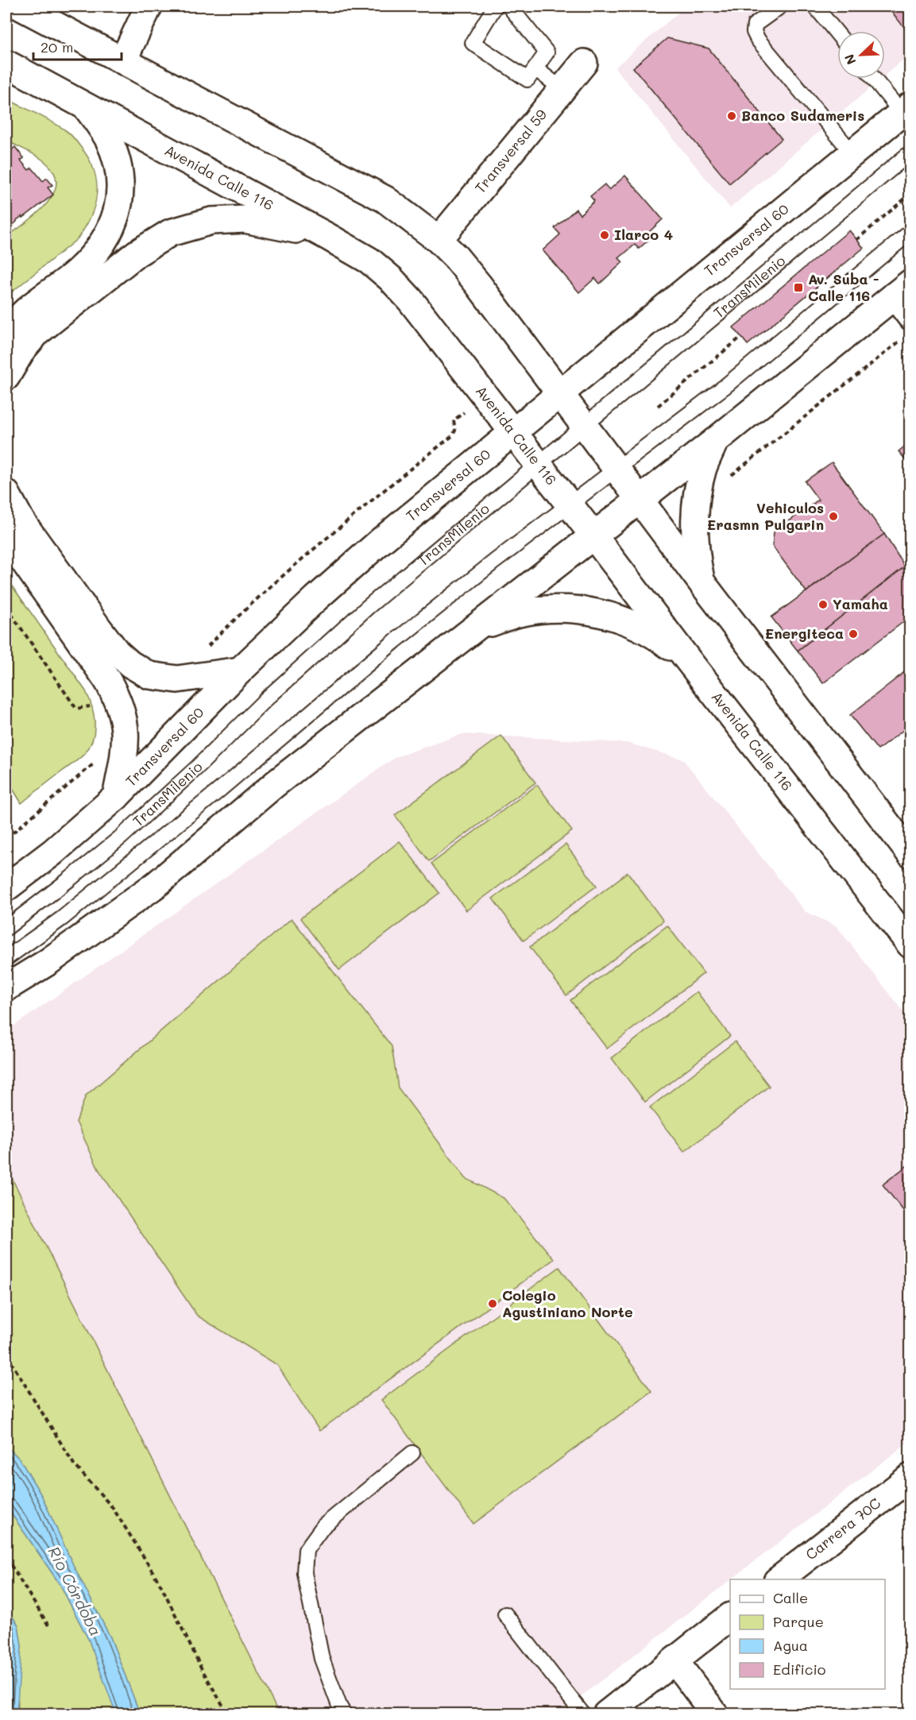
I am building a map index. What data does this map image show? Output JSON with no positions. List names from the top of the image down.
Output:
{
  "streets": {
    "main road": [
      "Transversal 59",
      "Avenida Calle 116",
      "Transversal 60",
      "Carrera 70C"
    ],
    "lane": ["TransMilenio"]
  },
  "crossings": [
    ["Avenida Calle 116", "Transversal 60"],
    ["Avenida Calle 116", "TransMilenio"]
  ],
  "water": ["Río Córdoba"],
  "places": {
    "other": [
      "Banco Sudameris",
      "Ilarco 4",
      "Vehiculos Erasmn Pulgarin",
      "Yamaha",
      "Energiteca",
      "Colegio Agustiniano Norte"
    ],
    "transit": ["Av. Suba - Calle 116"]
  },
  "legend": [
    "Calle",
    "Parque",
    "Agua",
    "Edificio"
  ],
  "scale_bar": "20 m",
  "north": "bottom left"
}
